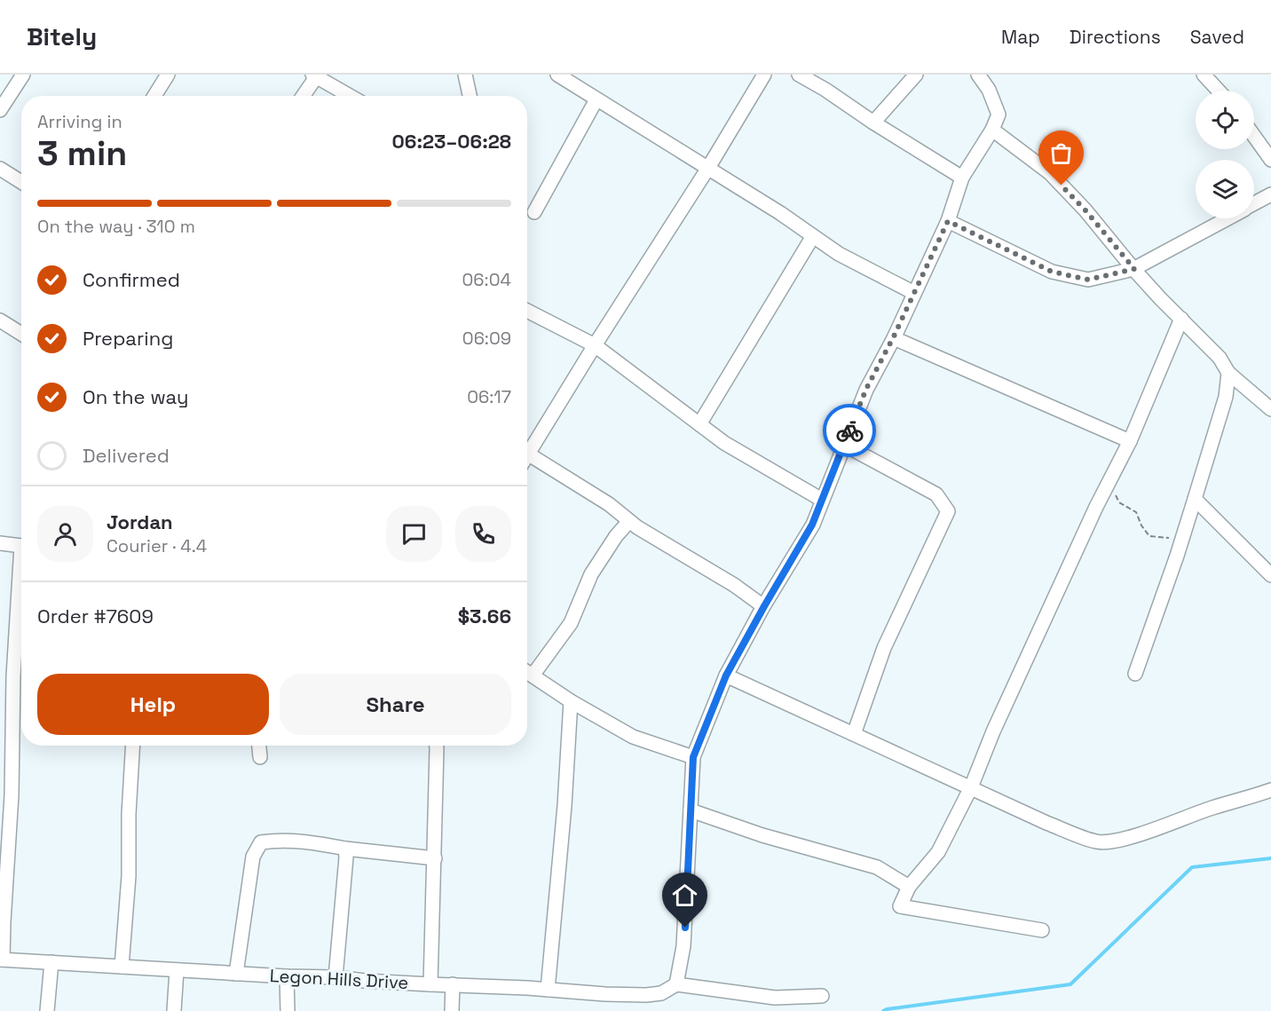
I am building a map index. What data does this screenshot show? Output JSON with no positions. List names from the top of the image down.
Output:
{
  "streets": {
    "street": ["Legon Hills Drive"]
  },
  "page": {
    "header": "Bitely",
    "nav": ["Map", "Directions", "Saved"],
    "heading": ["3 min", "Arriving in", "06:23–06:28"],
    "panel": [
      "Jordan",
      "Courier · 4.4",
      "Order #7609",
      "$3.66"
    ],
    "bar": "On the way · 310 m",
    "list": [
      ["Confirmed", "06:04"],
      ["Preparing", "06:09"],
      ["On the way", "06:17"],
      "Delivered"
    ],
    "buttons": ["Help", "Share"]
  }
}
